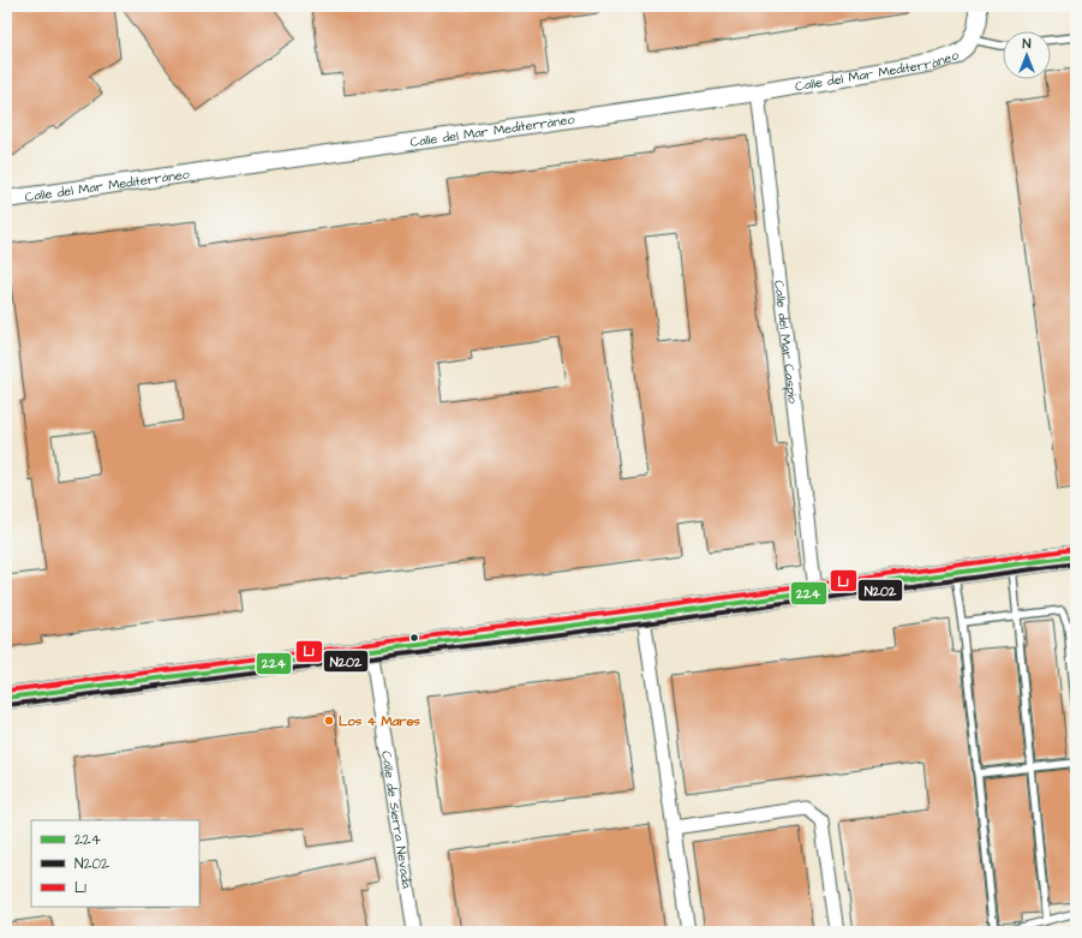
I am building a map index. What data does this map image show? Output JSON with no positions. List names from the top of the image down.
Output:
{
  "streets": {
    "street": ["Calle del Mar Mediterráneo", "Calle del Mar Caspio", "Calle de Sierra Nevada"]
  },
  "crossings": [
    ["Calle del Mar Mediterráneo", "Calle del Mar Caspio"]
  ],
  "places": ["Los 4 Mares"],
  "lines": ["transit line L1", "transit line 224", "transit line N202"],
  "legend": ["224", "N202", "L1"],
  "north": "top"
}
